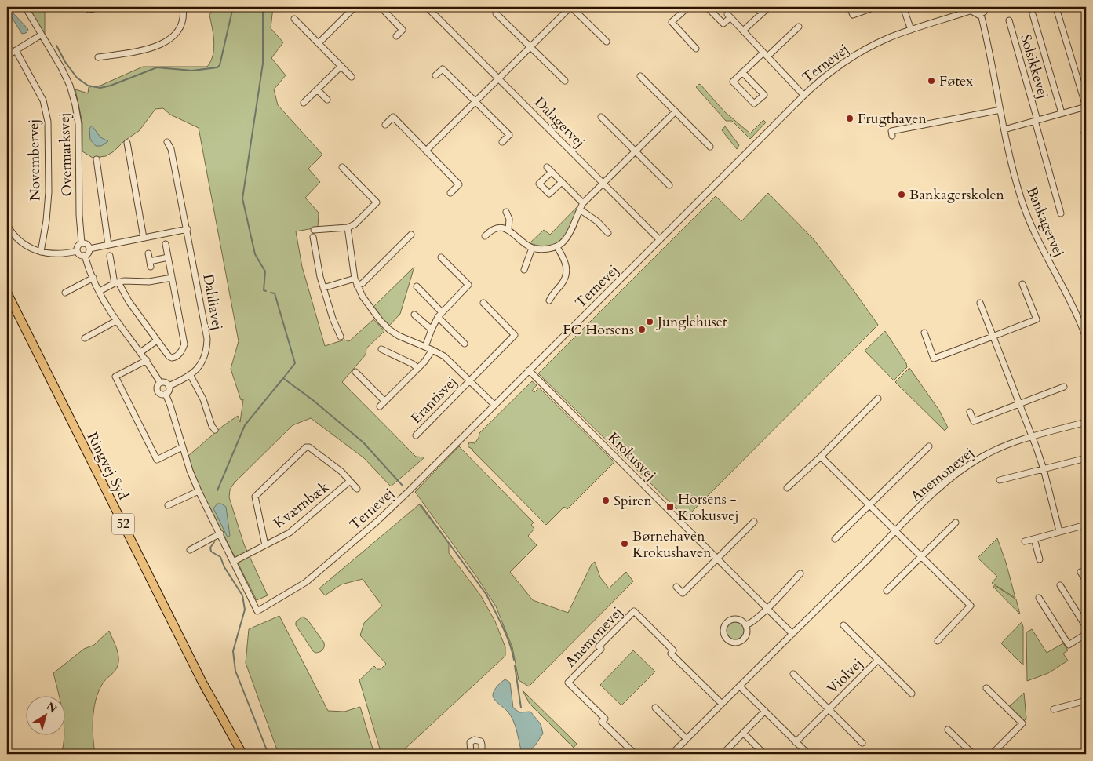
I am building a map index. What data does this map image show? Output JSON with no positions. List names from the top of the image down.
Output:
{
  "streets": {
    "highway": ["Ringvej Syd", "52"],
    "street": [
      "Ternevej",
      "Solsikkevej",
      "Dalagervej",
      "Overmarksvej",
      "Novembervej",
      "Bankagervej",
      "Dahliavej",
      "Erantisvej",
      "Krokusvej",
      "Anemonevej",
      "Kværnbæk",
      "Violvej"
    ]
  },
  "crossings": [
    ["Ternevej", "Dalagervej"],
    ["Ternevej", "Erantisvej"],
    ["Ternevej", "Krokusvej"],
    ["Ternevej", "Kværnbæk"],
    ["Solsikkevej", "Bankagervej"],
    ["Krokusvej", "Anemonevej"]
  ],
  "places": {
    "other": [
      "Føtex",
      "Frugthaven",
      "Bankagerskolen",
      "Junglehuset",
      "FC Horsens",
      "Spiren",
      "Børnehaven Krokushaven"
    ],
    "transit": ["Horsens - Krokusvej"]
  },
  "north": "top right"
}
